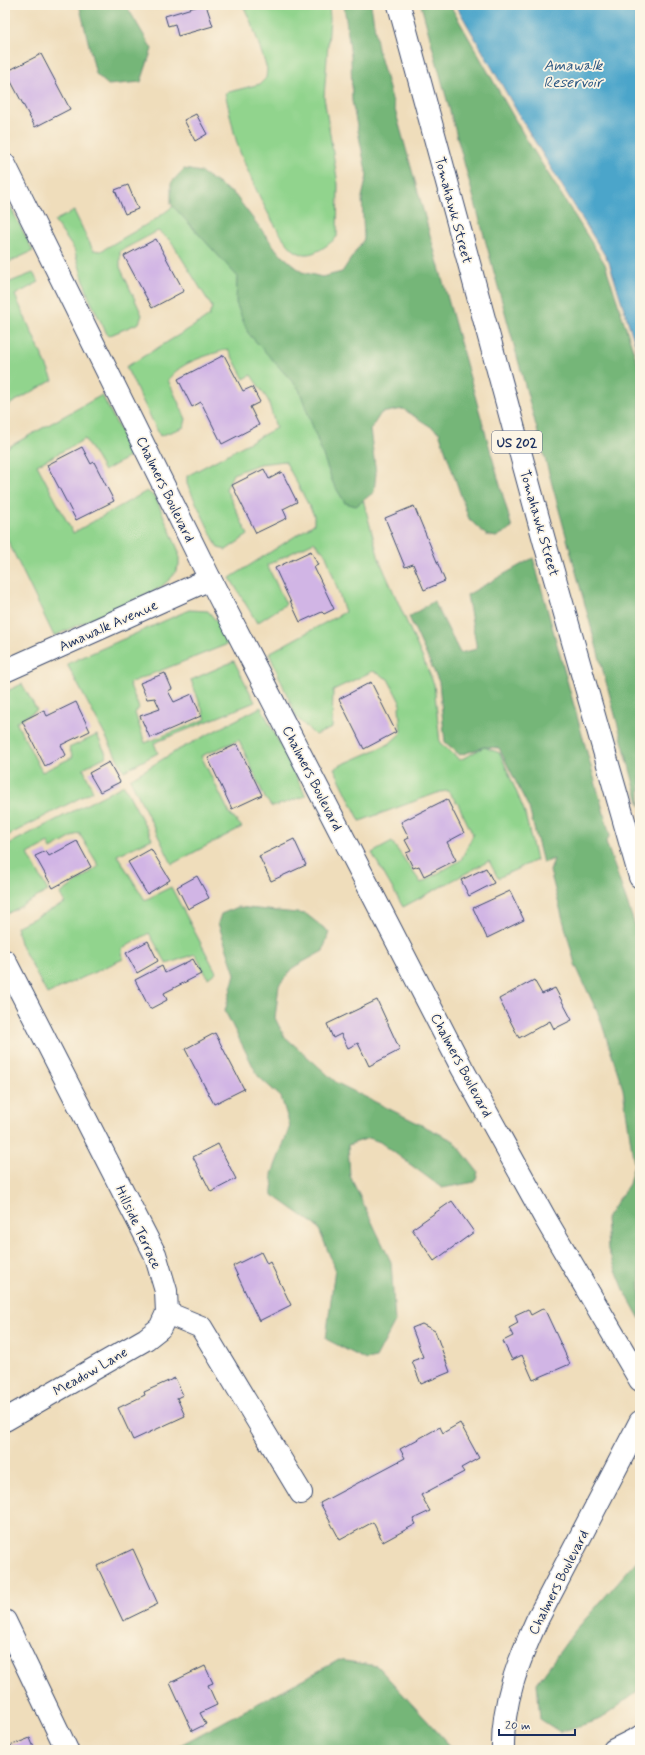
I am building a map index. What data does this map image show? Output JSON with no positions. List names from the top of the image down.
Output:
{
  "streets": {
    "main road": [
      "Tomahawk Street",
      "US 202",
      "Chalmers Boulevard",
      "Amawalk Avenue",
      "Hillside Terrace",
      "Meadow Lane"
    ]
  },
  "crossings": [
    ["Chalmers Boulevard", "Amawalk Avenue"],
    ["Hillside Terrace", "Meadow Lane"]
  ],
  "water": ["Amawalk Reservoir"],
  "scale_bar": "20 m"
}
